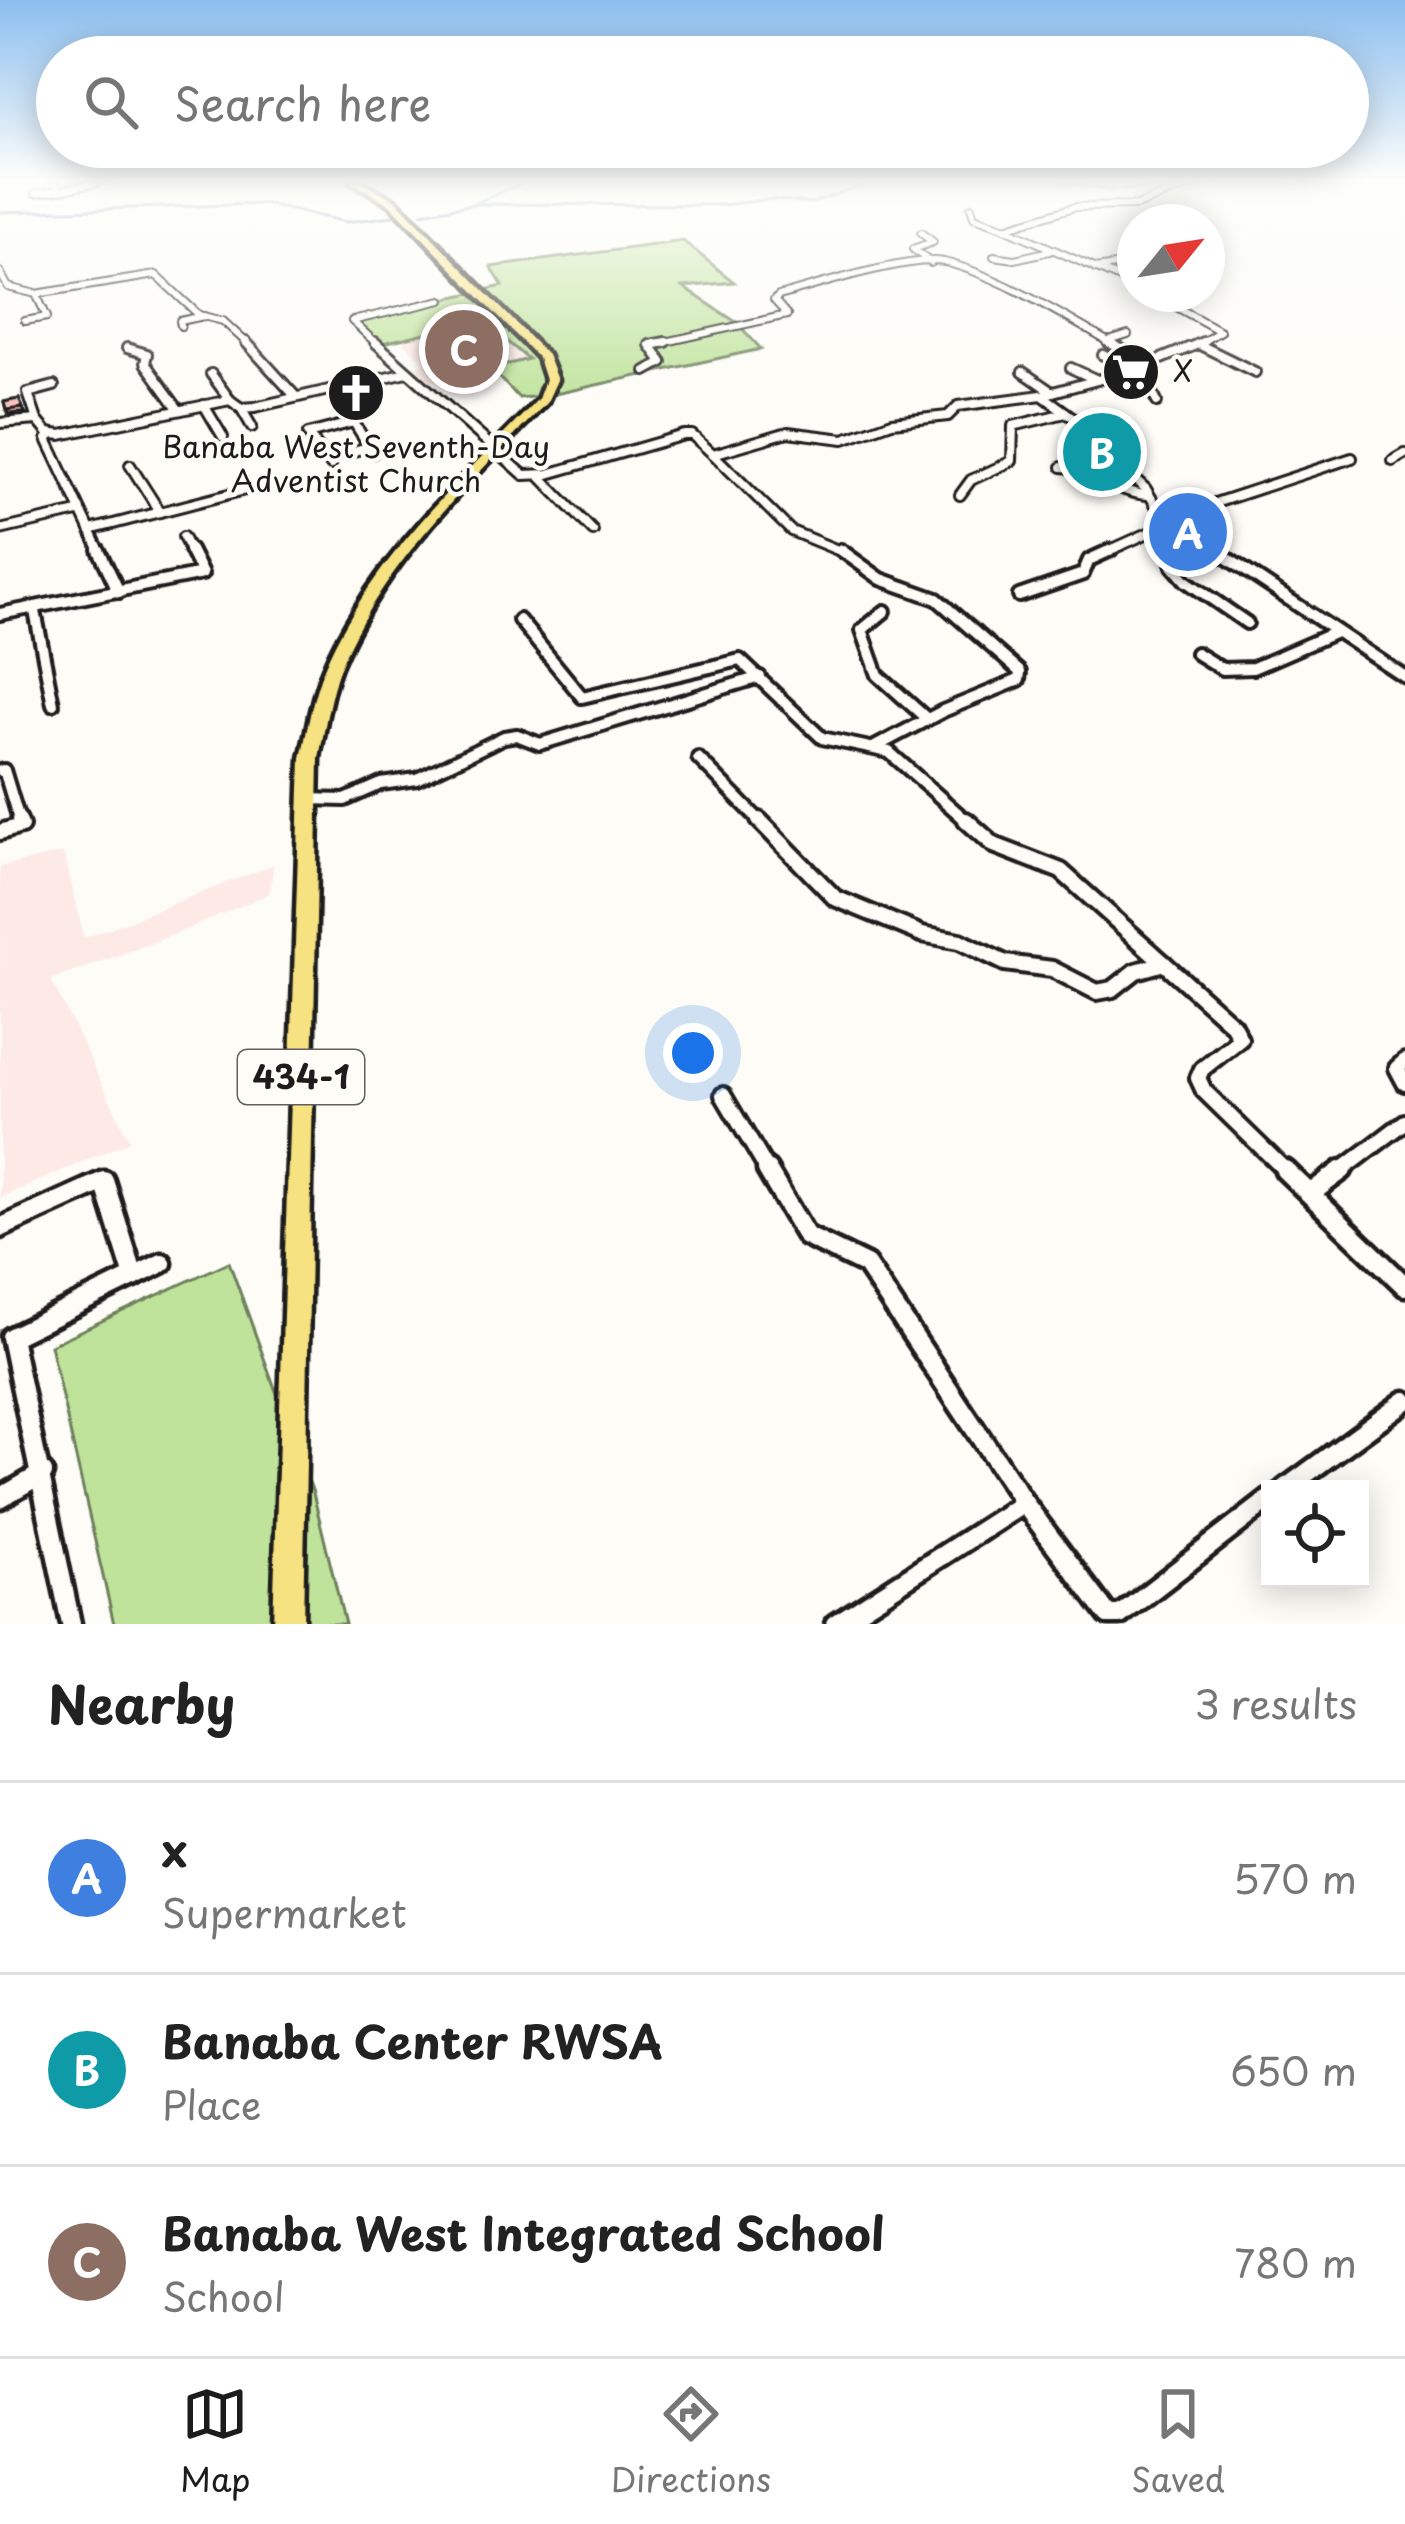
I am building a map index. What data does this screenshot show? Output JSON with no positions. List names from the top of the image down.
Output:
{
  "streets": {
    "main road": ["434-1"]
  },
  "places": {
    "supermarket": ["X"],
    "church": ["Banaba West Seventh-Day Adventist Church"]
  },
  "north": "top right",
  "page": {
    "search": "Search here",
    "pins": ["C", "B", "A"],
    "heading": ["Nearby", "3 results"],
    "list": [
      {
        "mark": "A",
        "name": "x",
        "note": "Supermarket",
        "value": "570 m"
      },
      {
        "mark": "B",
        "name": "Banaba Center RWSA",
        "note": "Place",
        "value": "650 m"
      },
      {
        "mark": "C",
        "name": "Banaba West Integrated School",
        "note": "School",
        "value": "780 m"
      }
    ],
    "nav": ["Map", "Directions", "Saved"]
  }
}
